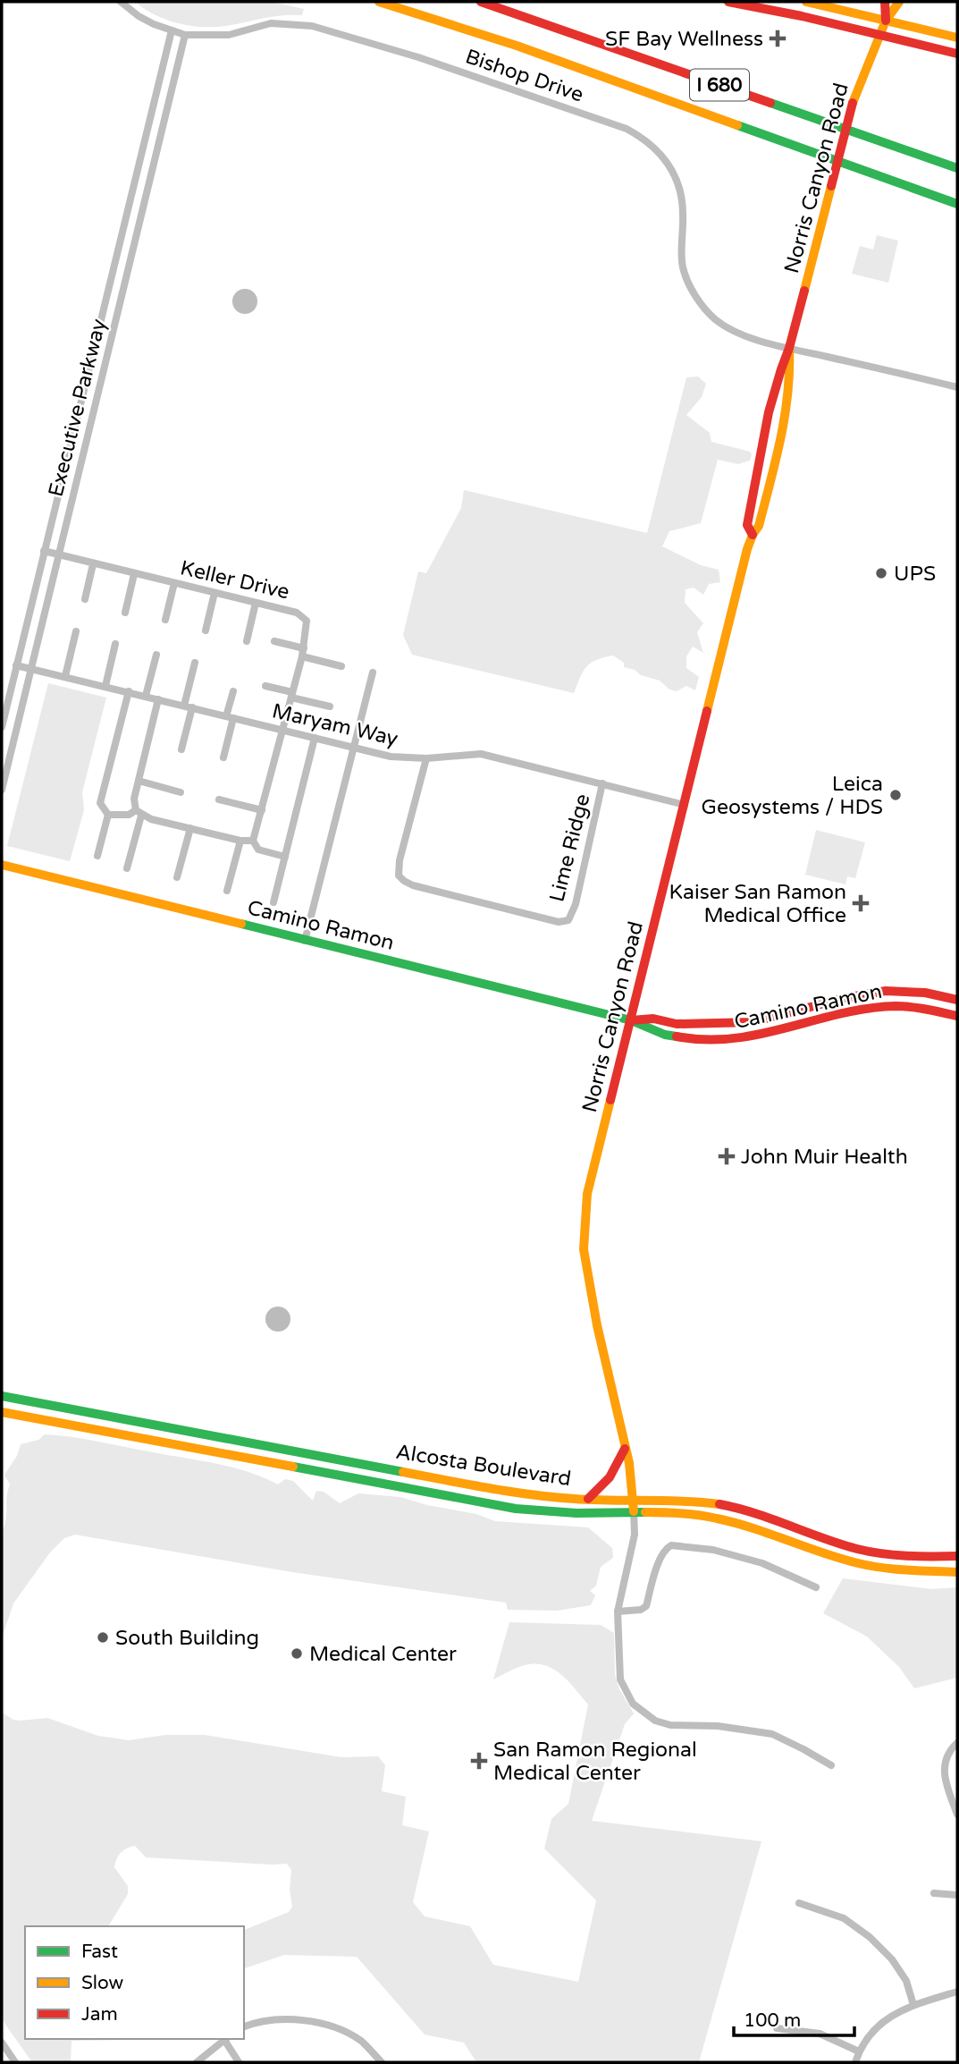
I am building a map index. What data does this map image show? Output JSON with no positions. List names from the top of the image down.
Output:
{
  "streets": {
    "main road": [
      "I 680",
      "Norris Canyon Road",
      "Camino Ramon",
      "Alcosta Boulevard"
    ],
    "street": [
      "Bishop Drive",
      "Executive Parkway",
      "Keller Drive",
      "Maryam Way",
      "Lime Ridge"
    ]
  },
  "crossings": [
    ["Bishop Drive", "Norris Canyon Road"],
    ["Bishop Drive", "Executive Parkway"],
    ["Norris Canyon Road", "Maryam Way"],
    ["Norris Canyon Road", "Camino Ramon"],
    ["Norris Canyon Road", "Alcosta Boulevard"],
    ["Executive Parkway", "Keller Drive"],
    ["Executive Parkway", "Maryam Way"],
    ["Keller Drive", "Maryam Way"],
    ["Maryam Way", "Lime Ridge"]
  ],
  "places": {
    "health": [
      "SF Bay Wellness",
      "Kaiser San Ramon Medical Office",
      "John Muir Health",
      "San Ramon Regional Medical Center"
    ],
    "other": [
      "UPS",
      "Leica Geosystems / HDS",
      "South Building",
      "Medical Center"
    ]
  },
  "legend": ["Fast", "Slow", "Jam"],
  "scale_bar": "100 m"
}
